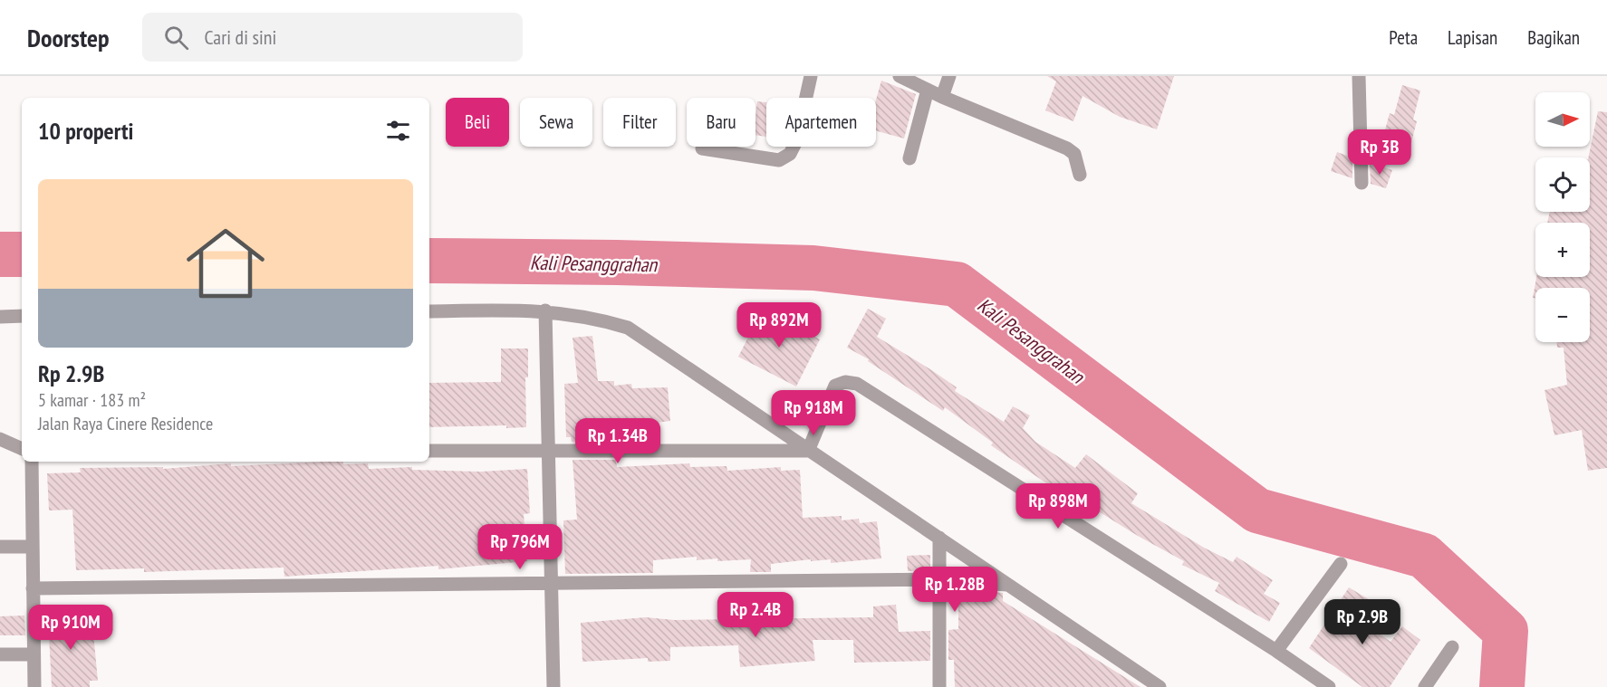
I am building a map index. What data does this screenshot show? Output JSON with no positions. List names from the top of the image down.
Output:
{
  "water": ["Kali Pesanggrahan"],
  "north": "right",
  "page": {
    "header": "Doorstep",
    "search": "Cari di sini",
    "nav": ["Peta", "Lapisan", "Bagikan"],
    "map_buttons": ["+", "−"],
    "chip": [
      "Beli",
      "Sewa",
      "Filter",
      "Baru",
      "Apartemen"
    ],
    "heading": "10 properti",
    "price": [
      "Rp 3B",
      "Rp 892M",
      "Rp 918M",
      "Rp 1.34B",
      "Rp 898M",
      "Rp 796M",
      "Rp 1.28B",
      "Rp 2.4B",
      "Rp 2.9B",
      "Rp 910M"
    ],
    "list": [
      {
        "name": "Rp 2.9B",
        "note": "5 kamar · 183 m² · Jalan Raya Cinere Residence"
      }
    ]
  }
}
